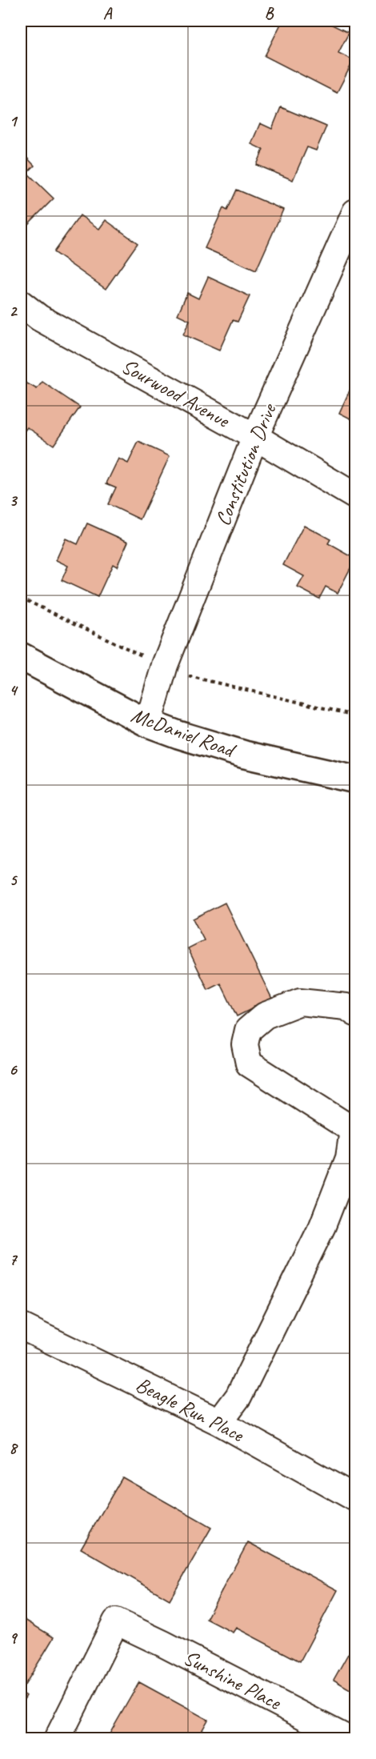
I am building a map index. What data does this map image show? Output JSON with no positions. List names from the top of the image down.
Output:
{
  "streets": {
    "main road": ["McDaniel Road"],
    "street": [
      "Sourwood Avenue",
      "Constitution Drive",
      "Beagle Run Place",
      "Sunshine Place"
    ]
  },
  "crossings": [
    ["Sourwood Avenue", "Constitution Drive"],
    ["Constitution Drive", "McDaniel Road"]
  ],
  "grid": {
    "columns": ["A", "B"],
    "rows": [
      "1",
      "2",
      "3",
      "4",
      "5",
      "6",
      "7",
      "8",
      "9"
    ]
  }
}
